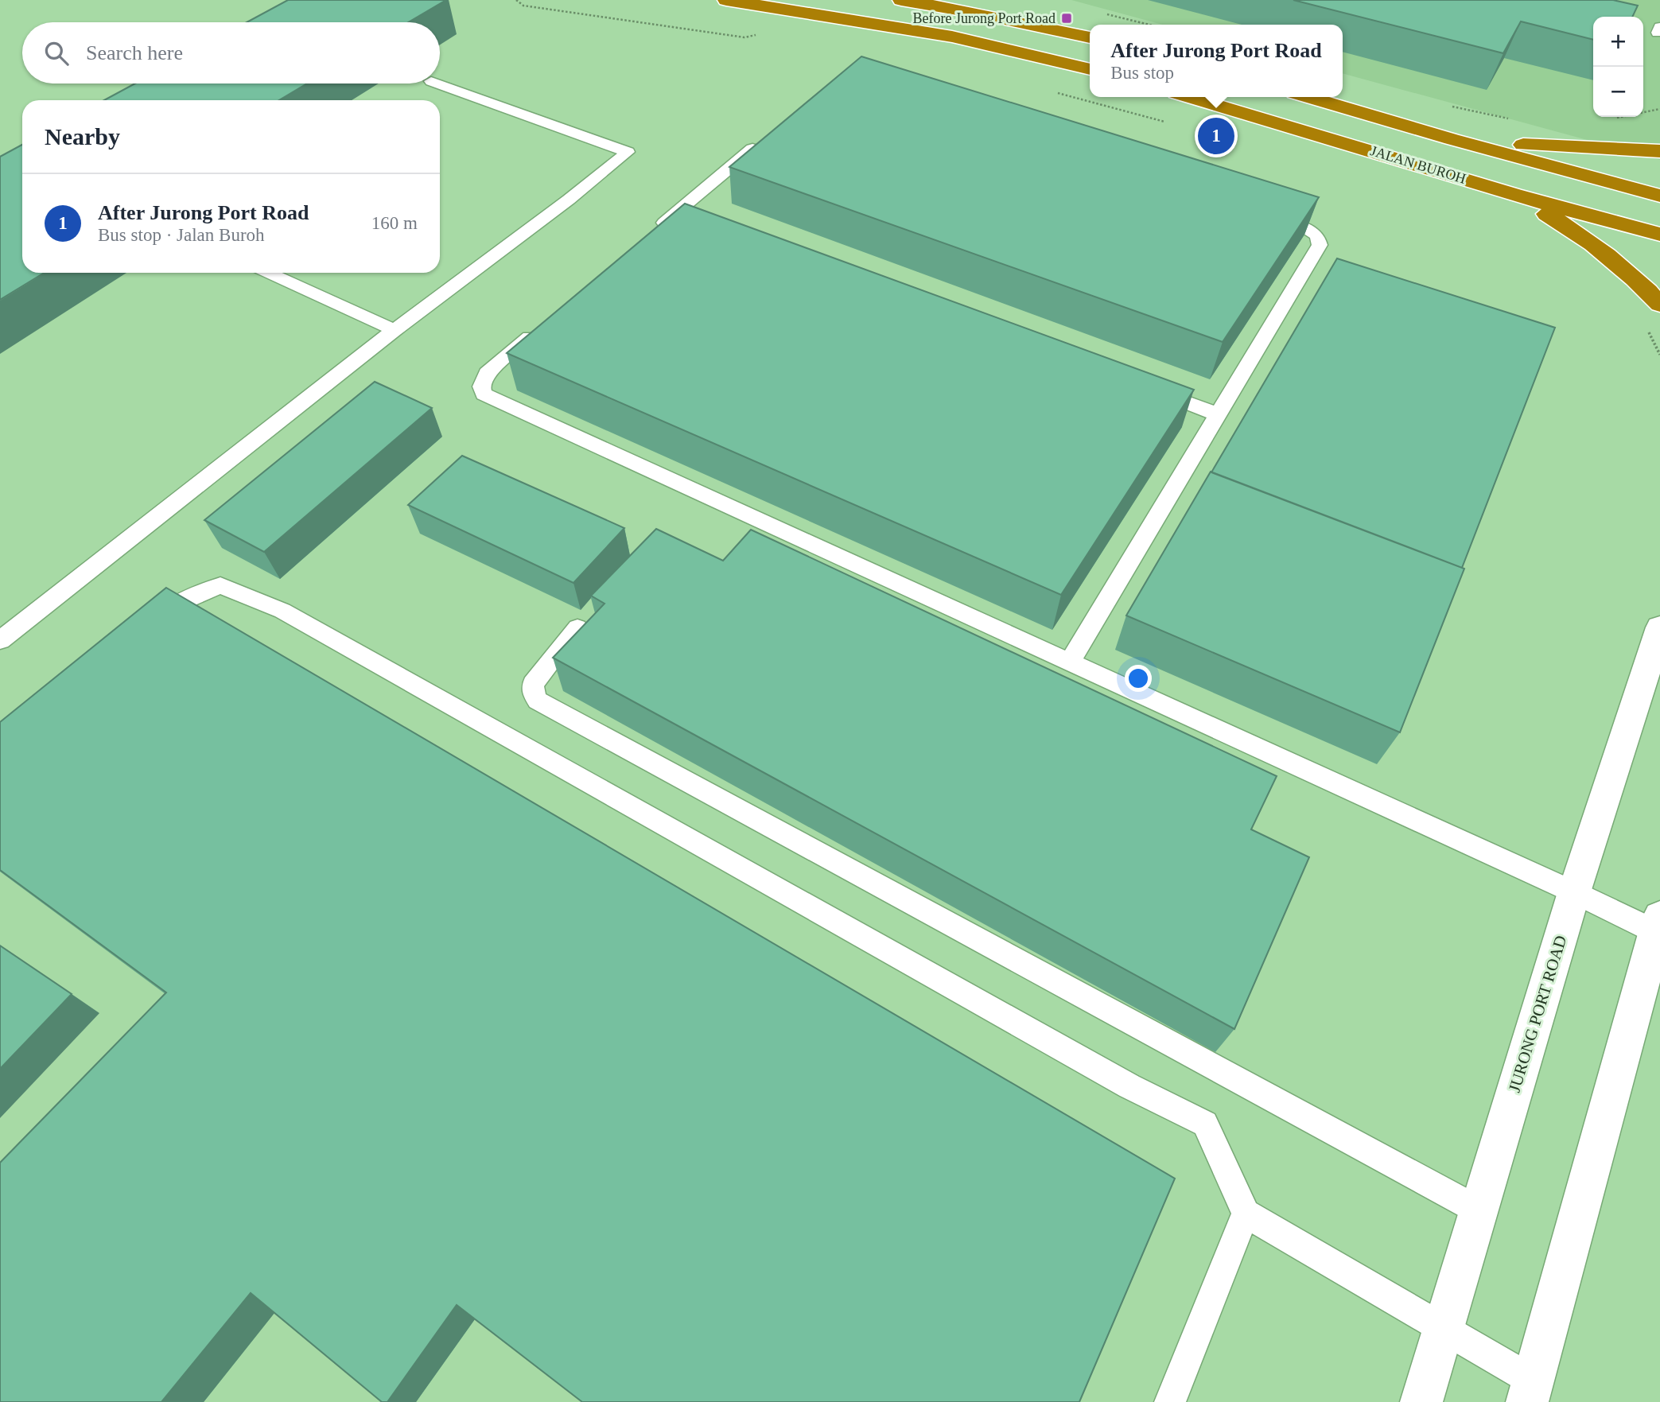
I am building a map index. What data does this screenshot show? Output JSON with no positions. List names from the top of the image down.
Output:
{
  "streets": {
    "highway": ["JALAN BUROH"],
    "street": ["JURONG PORT ROAD"]
  },
  "places": {
    "transit": ["Before Jurong Port Road"]
  },
  "page": {
    "map_buttons": ["+", "−"],
    "search": "Search here",
    "popup": ["After Jurong Port Road", "Bus stop"],
    "heading": "Nearby",
    "pins": "1",
    "list": [
      {
        "mark": "1",
        "name": "After Jurong Port Road",
        "note": "Bus stop · Jalan Buroh",
        "value": "160 m"
      }
    ]
  }
}
